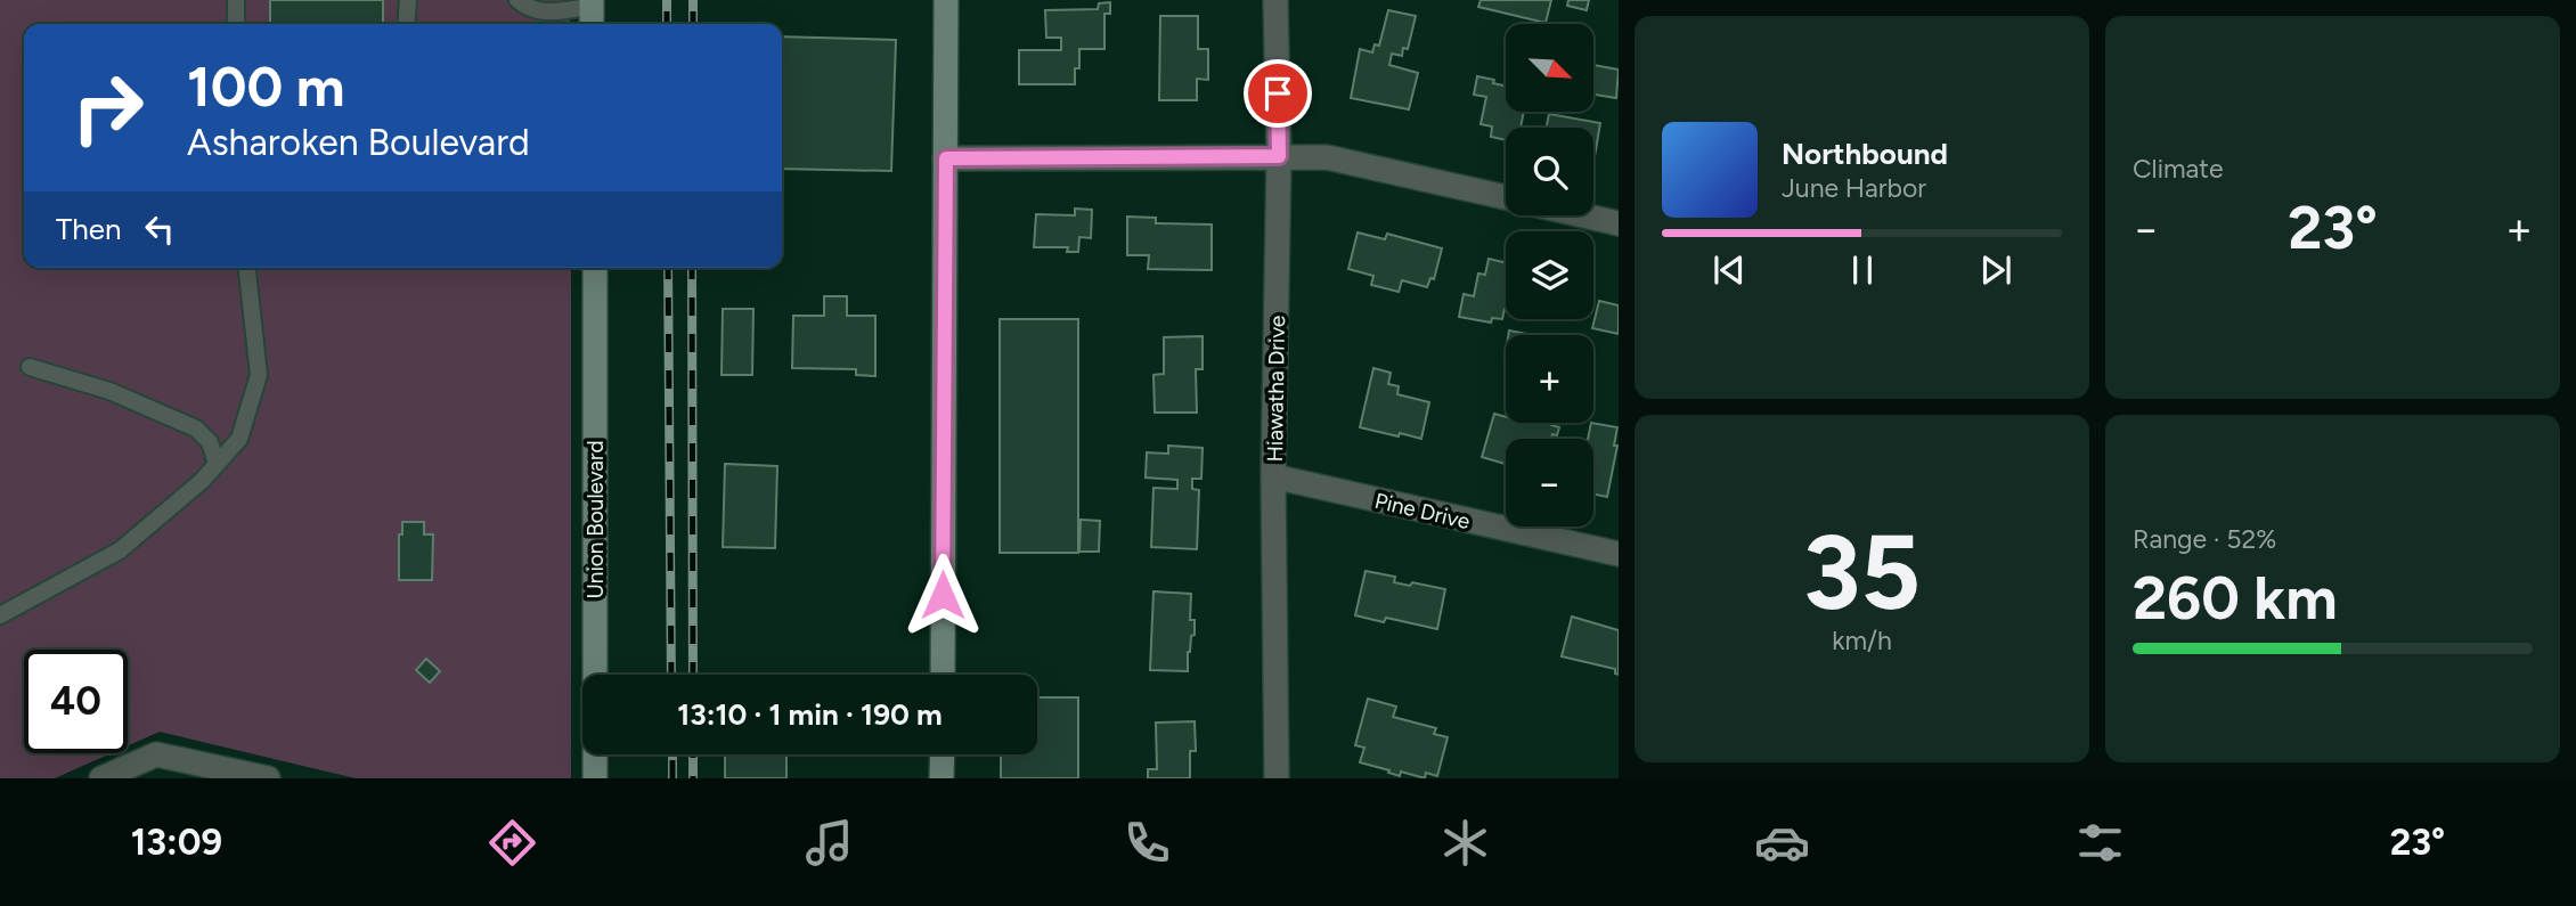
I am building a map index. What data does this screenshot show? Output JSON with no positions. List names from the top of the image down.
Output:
{
  "streets": {
    "street": ["Hiawatha Drive", "Pine Drive", "Union Boulevard"]
  },
  "crossings": [
    ["Hiawatha Drive", "Pine Drive"]
  ],
  "north": "bottom right",
  "page": {
    "tile": [
      "Climate",
      ["35", "km/h"],
      ["Range · 52%", "260 km"]
    ],
    "map_buttons": ["+", "−"],
    "turn": ["100 m", "Asharoken Boulevard"],
    "song": ["Northbound", "June Harbor"],
    "then": "Then",
    "heat": ["−", "23°", "+"],
    "limit": "40",
    "trip": "13:10 · 1 min · 190 m",
    "tabs": ["13:09", "23°"]
  }
}
